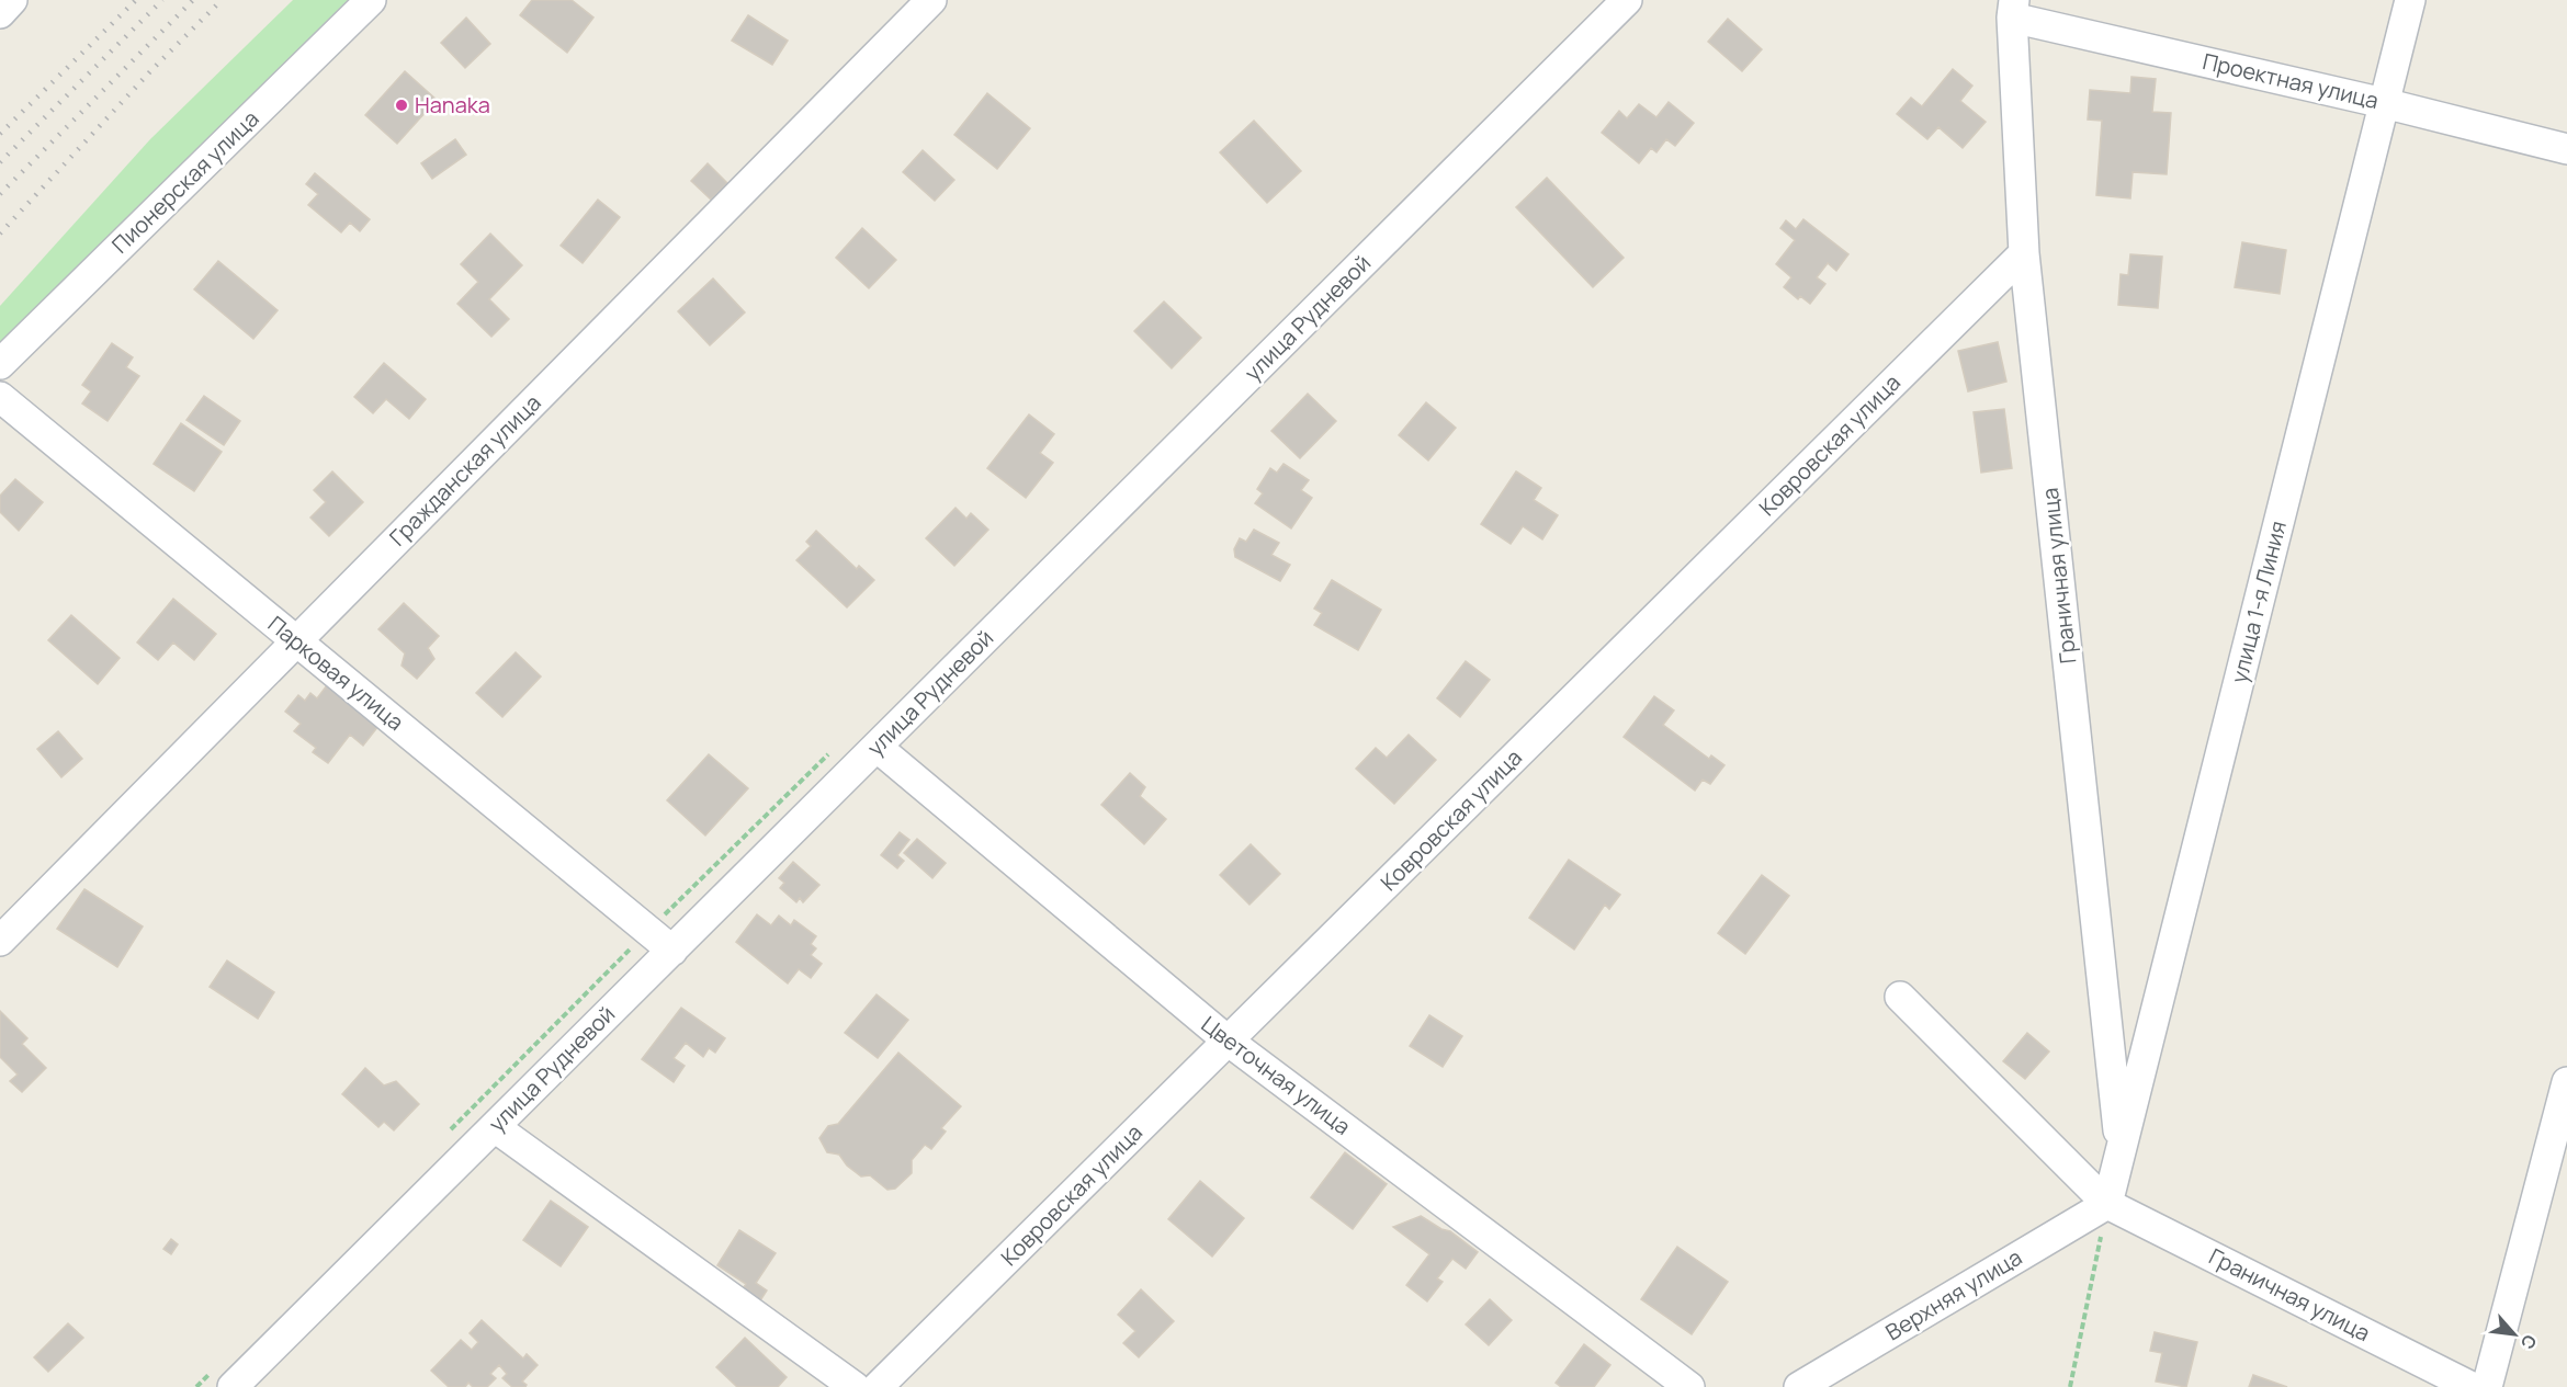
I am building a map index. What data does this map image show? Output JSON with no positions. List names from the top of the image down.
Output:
{
  "streets": {
    "street": [
      "Проектная улица",
      "Пионерская улица",
      "улица Рудневой",
      "Ковровская улица",
      "Гражданская улица",
      "Граничная улица",
      "улица 1-я Линия",
      "Парковая улица",
      "Цветочная улица",
      "Верхняя улица"
    ]
  },
  "crossings": [
    ["Проектная улица", "Граничная улица"],
    ["Проектная улица", "улица 1-я Линия"],
    ["улица Рудневой", "Парковая улица"],
    ["улица Рудневой", "Цветочная улица"],
    ["Ковровская улица", "Граничная улица"],
    ["Ковровская улица", "Цветочная улица"],
    ["Гражданская улица", "Парковая улица"],
    ["Граничная улица", "улица 1-я Линия"],
    ["Граничная улица", "Верхняя улица"],
    ["улица 1-я Линия", "Верхняя улица"]
  ],
  "places": ["Hanaka"],
  "north": "bottom right"
}
